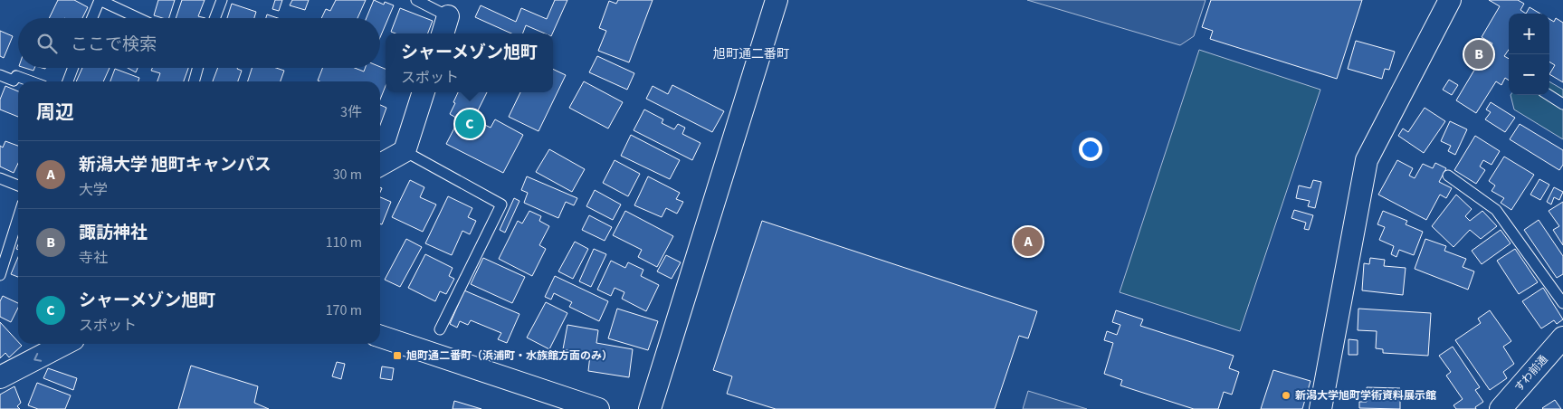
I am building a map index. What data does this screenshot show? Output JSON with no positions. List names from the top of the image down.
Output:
{
  "streets": {
    "street": ["すわ前通"]
  },
  "districts": ["旭町通二番町"],
  "places": {
    "transit": ["旭町通二番町（浜浦町・水族館方面のみ）"],
    "other": ["新潟大学旭町学術資料展示館"]
  },
  "page": {
    "map_buttons": ["+", "−"],
    "search": "ここで検索",
    "popup": ["シャーメゾン旭町", "スポット"],
    "pins": ["B", "C", "A"],
    "heading": ["周辺", "3件"],
    "list": [
      {
        "mark": "A",
        "name": "新潟大学 旭町キャンパス",
        "note": "大学",
        "value": "30 m"
      },
      {
        "mark": "B",
        "name": "諏訪神社",
        "note": "寺社",
        "value": "110 m"
      },
      {
        "mark": "C",
        "name": "シャーメゾン旭町",
        "note": "スポット",
        "value": "170 m"
      }
    ]
  }
}
